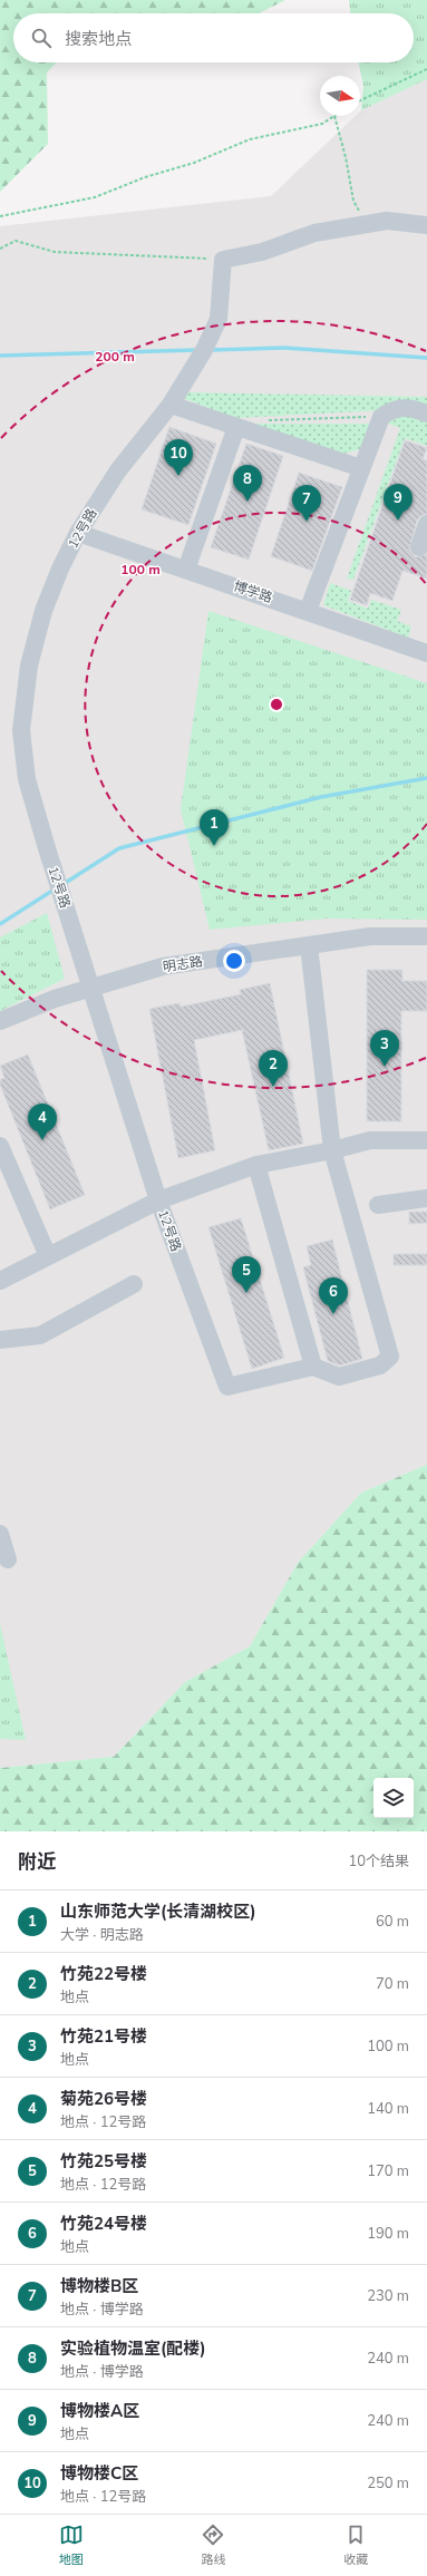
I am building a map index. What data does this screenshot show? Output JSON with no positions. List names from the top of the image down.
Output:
{
  "streets": {
    "street": ["12号路", "博学路", "明志路"]
  },
  "crossings": [
    ["12号路", "博学路"],
    ["12号路", "明志路"]
  ],
  "north": "right",
  "page": {
    "search": "搜索地点",
    "pins": [
      "10",
      "8",
      "9",
      "7",
      "1",
      "3",
      "2",
      "4",
      "5",
      "6"
    ],
    "heading": ["附近", "10个结果"],
    "list": [
      {
        "mark": "1",
        "name": "山东师范大学(长清湖校区)",
        "note": "大学 · 明志路",
        "value": "60 m"
      },
      {
        "mark": "2",
        "name": "竹苑22号楼",
        "note": "地点",
        "value": "70 m"
      },
      {
        "mark": "3",
        "name": "竹苑21号楼",
        "note": "地点",
        "value": "100 m"
      },
      {
        "mark": "4",
        "name": "菊苑26号楼",
        "note": "地点 · 12号路",
        "value": "140 m"
      },
      {
        "mark": "5",
        "name": "竹苑25号楼",
        "note": "地点 · 12号路",
        "value": "170 m"
      },
      {
        "mark": "6",
        "name": "竹苑24号楼",
        "note": "地点",
        "value": "190 m"
      },
      {
        "mark": "7",
        "name": "博物楼B区",
        "note": "地点 · 博学路",
        "value": "230 m"
      },
      {
        "mark": "8",
        "name": "实验植物温室(配楼)",
        "note": "地点 · 博学路",
        "value": "240 m"
      },
      {
        "mark": "9",
        "name": "博物楼A区",
        "note": "地点",
        "value": "240 m"
      },
      {
        "mark": "10",
        "name": "博物楼C区",
        "note": "地点 · 12号路",
        "value": "250 m"
      }
    ],
    "nav": ["地图", "路线", "收藏"]
  },
  "rings": ["200 m", "100 m"]
}
